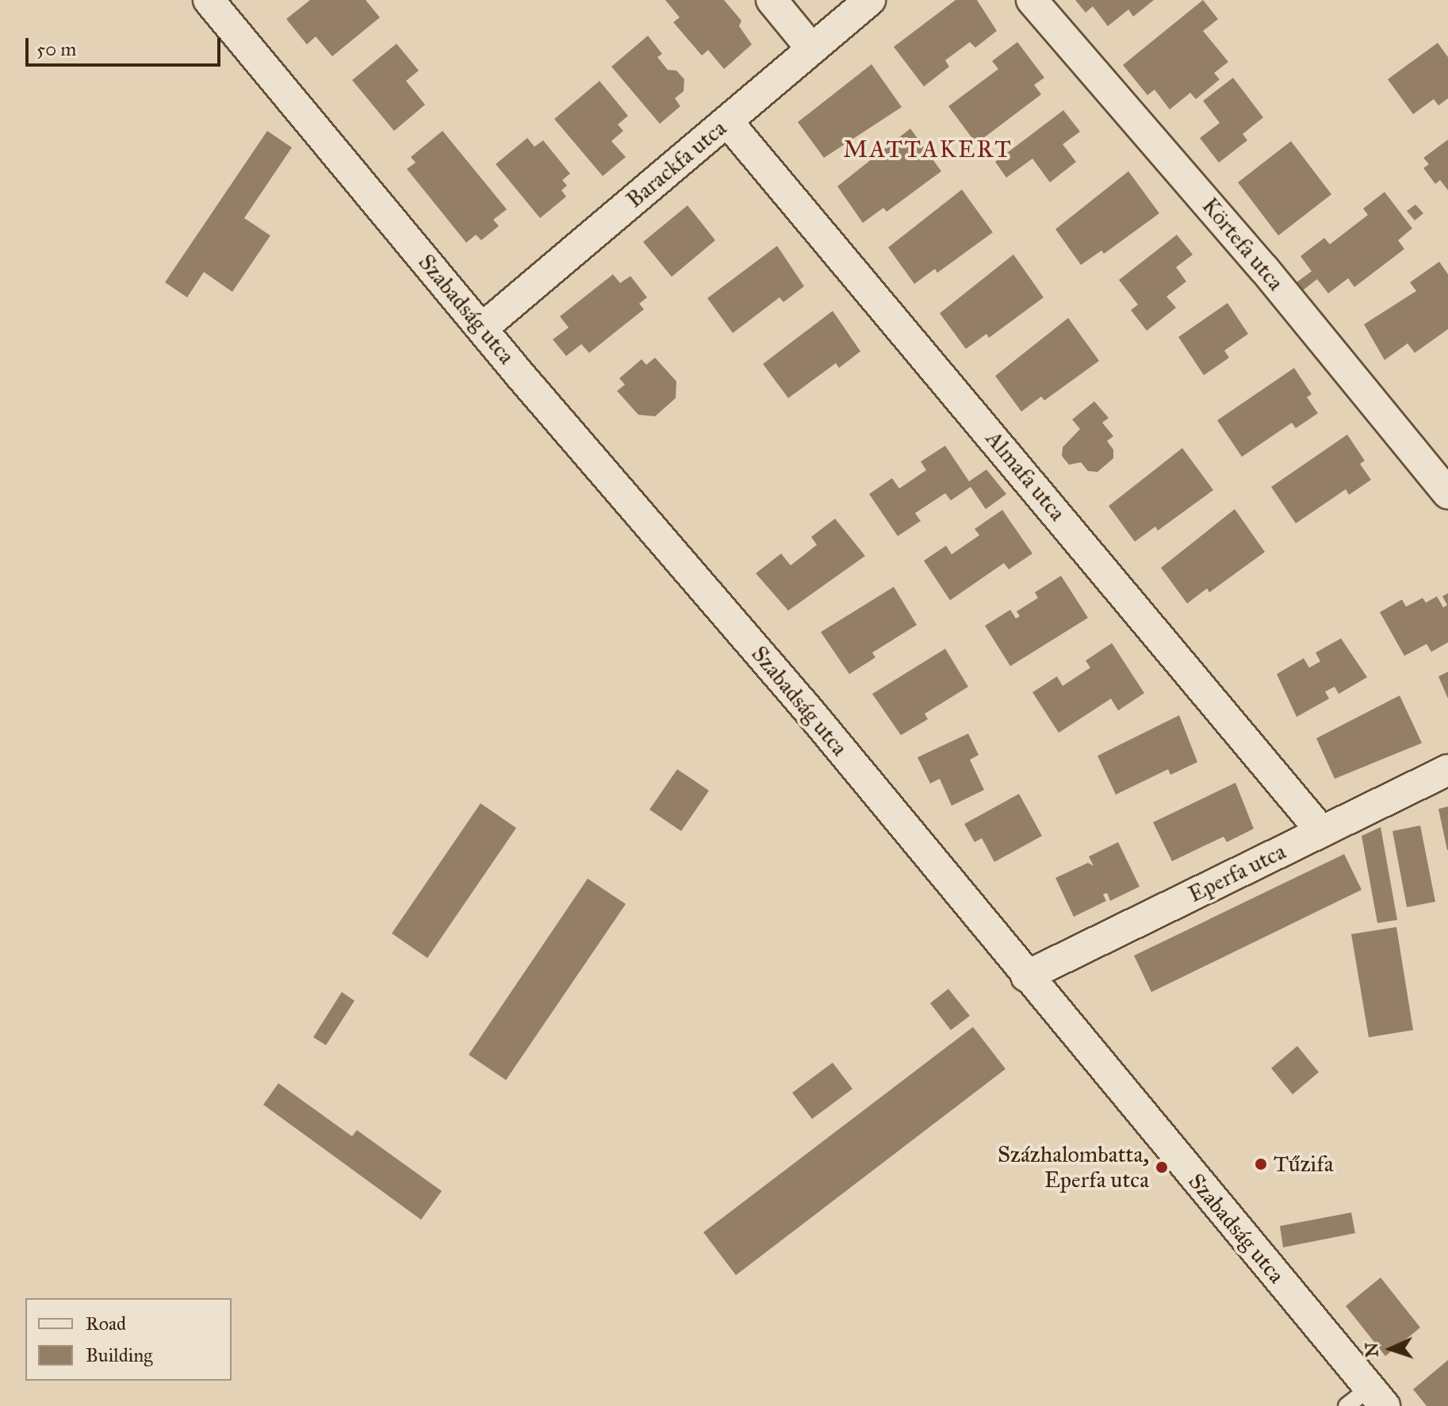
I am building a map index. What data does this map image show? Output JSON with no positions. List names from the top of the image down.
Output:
{
  "streets": {
    "street": [
      "Barackfa utca",
      "Körtefa utca",
      "Szabadság utca",
      "Almafa utca",
      "Eperfa utca"
    ]
  },
  "crossings": [
    ["Barackfa utca", "Szabadság utca"],
    ["Barackfa utca", "Almafa utca"],
    ["Szabadság utca", "Eperfa utca"],
    ["Almafa utca", "Eperfa utca"]
  ],
  "districts": ["MATTAKERT"],
  "places": ["Tűzifa", "Százhalombatta, Eperfa utca"],
  "legend": ["Road", "Building"],
  "scale_bar": "50 m",
  "north": "left"
}
